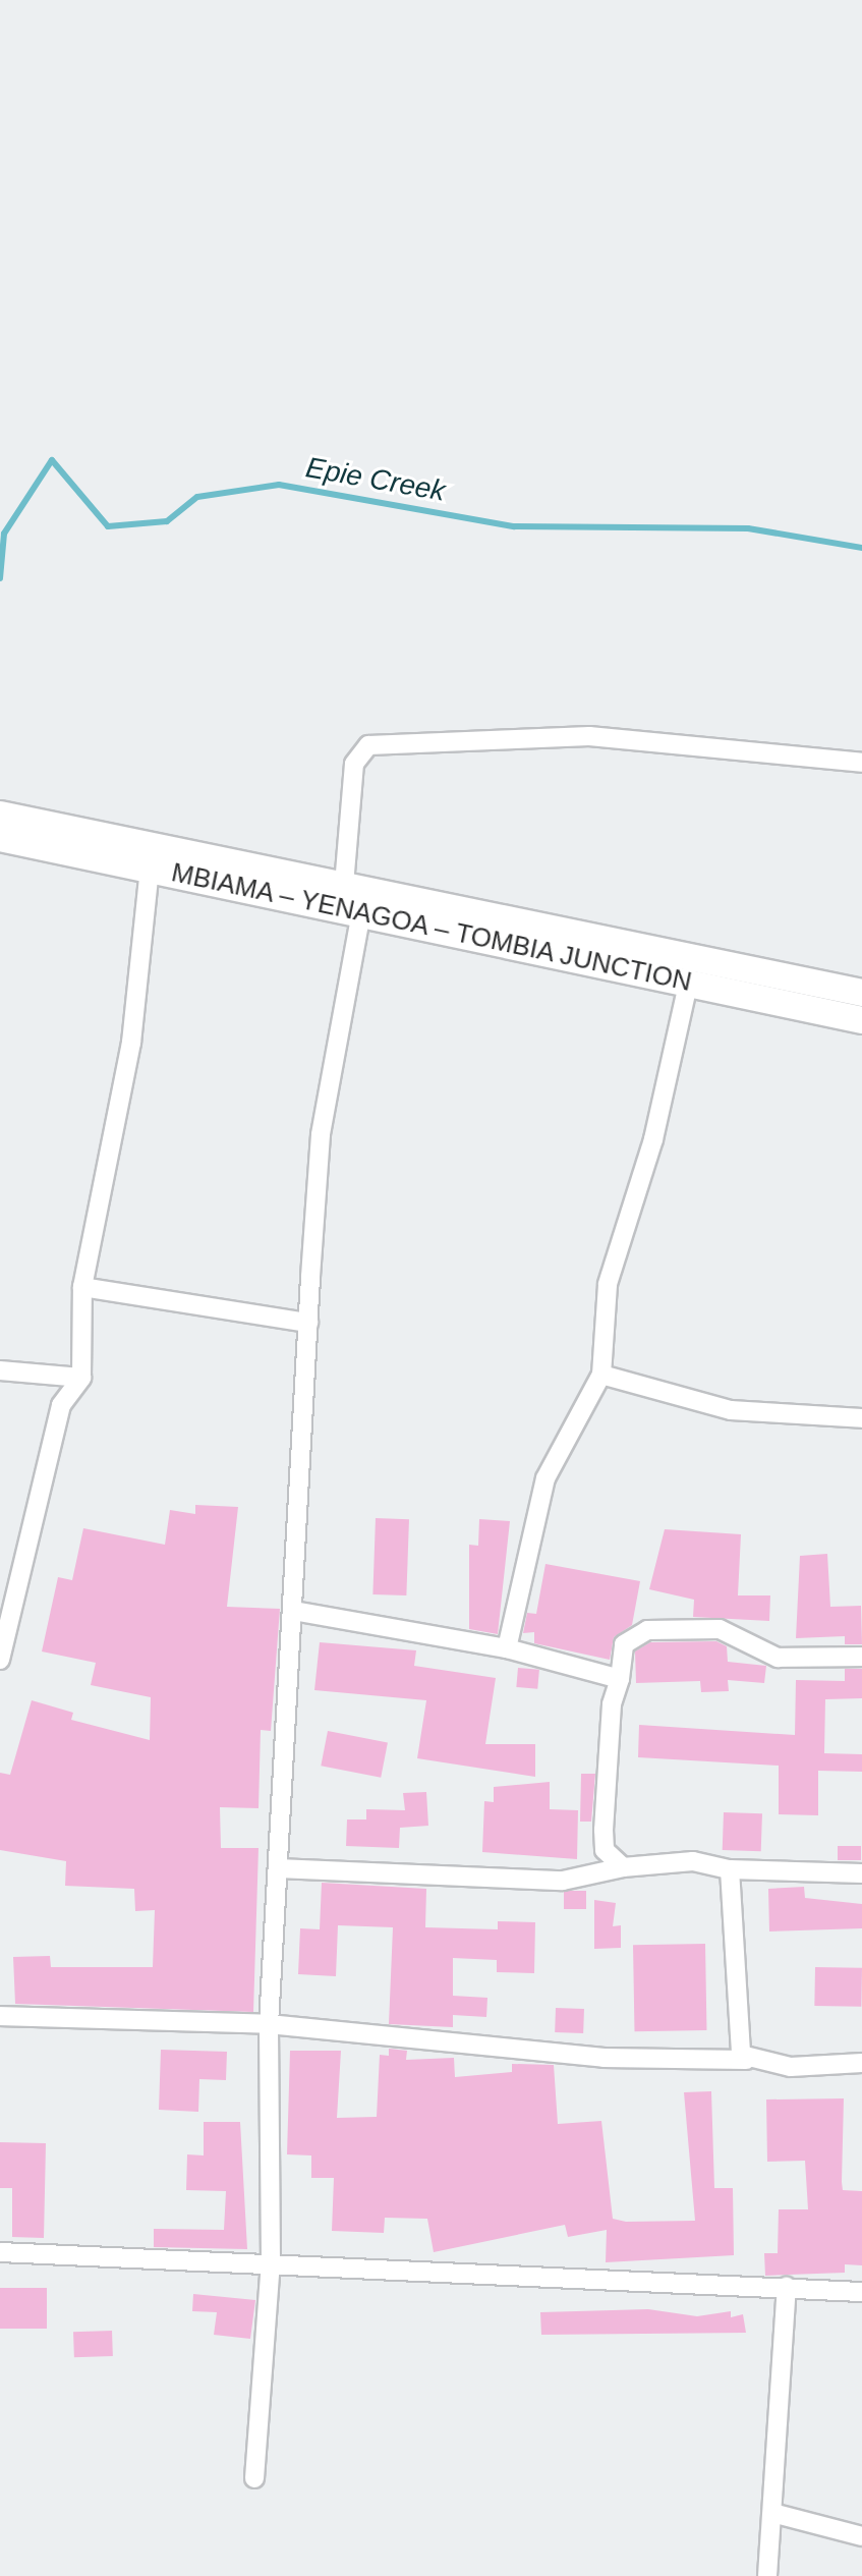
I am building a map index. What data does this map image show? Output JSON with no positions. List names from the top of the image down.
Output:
{
  "streets": {
    "main road": ["MBIAMA – YENAGOA – TOMBIA JUNCTION"]
  },
  "water": ["Epie Creek"]
}
